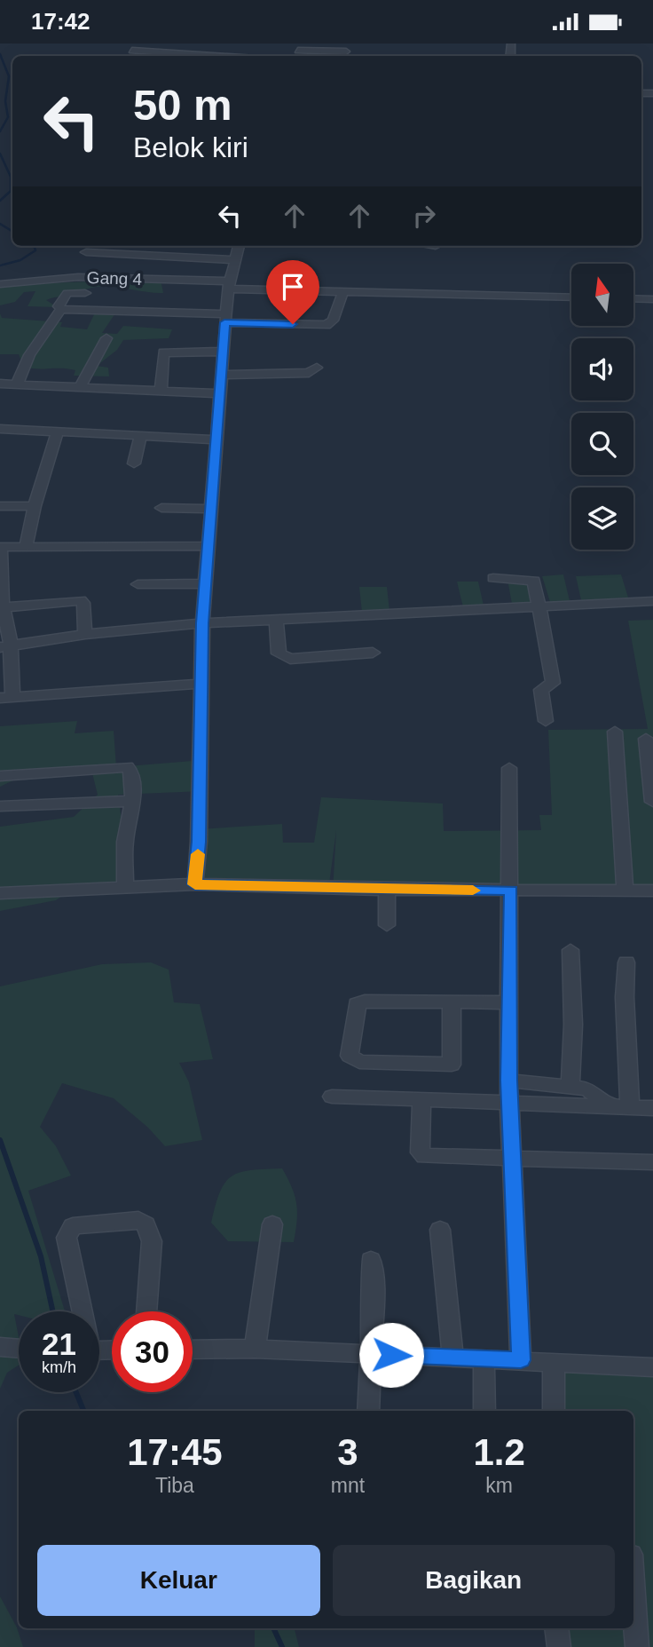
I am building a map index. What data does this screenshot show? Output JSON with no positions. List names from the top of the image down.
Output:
{
  "streets": {
    "street": ["Gang 4"]
  },
  "north": "top",
  "page": {
    "status": "17:42",
    "turn": ["50 m", "Belok kiri"],
    "speed": "21 km/h",
    "limit": "30",
    "eta": [
      "17:45",
      "Tiba",
      "3",
      "mnt",
      "1.2",
      "km"
    ],
    "buttons": ["Keluar", "Bagikan"]
  }
}
